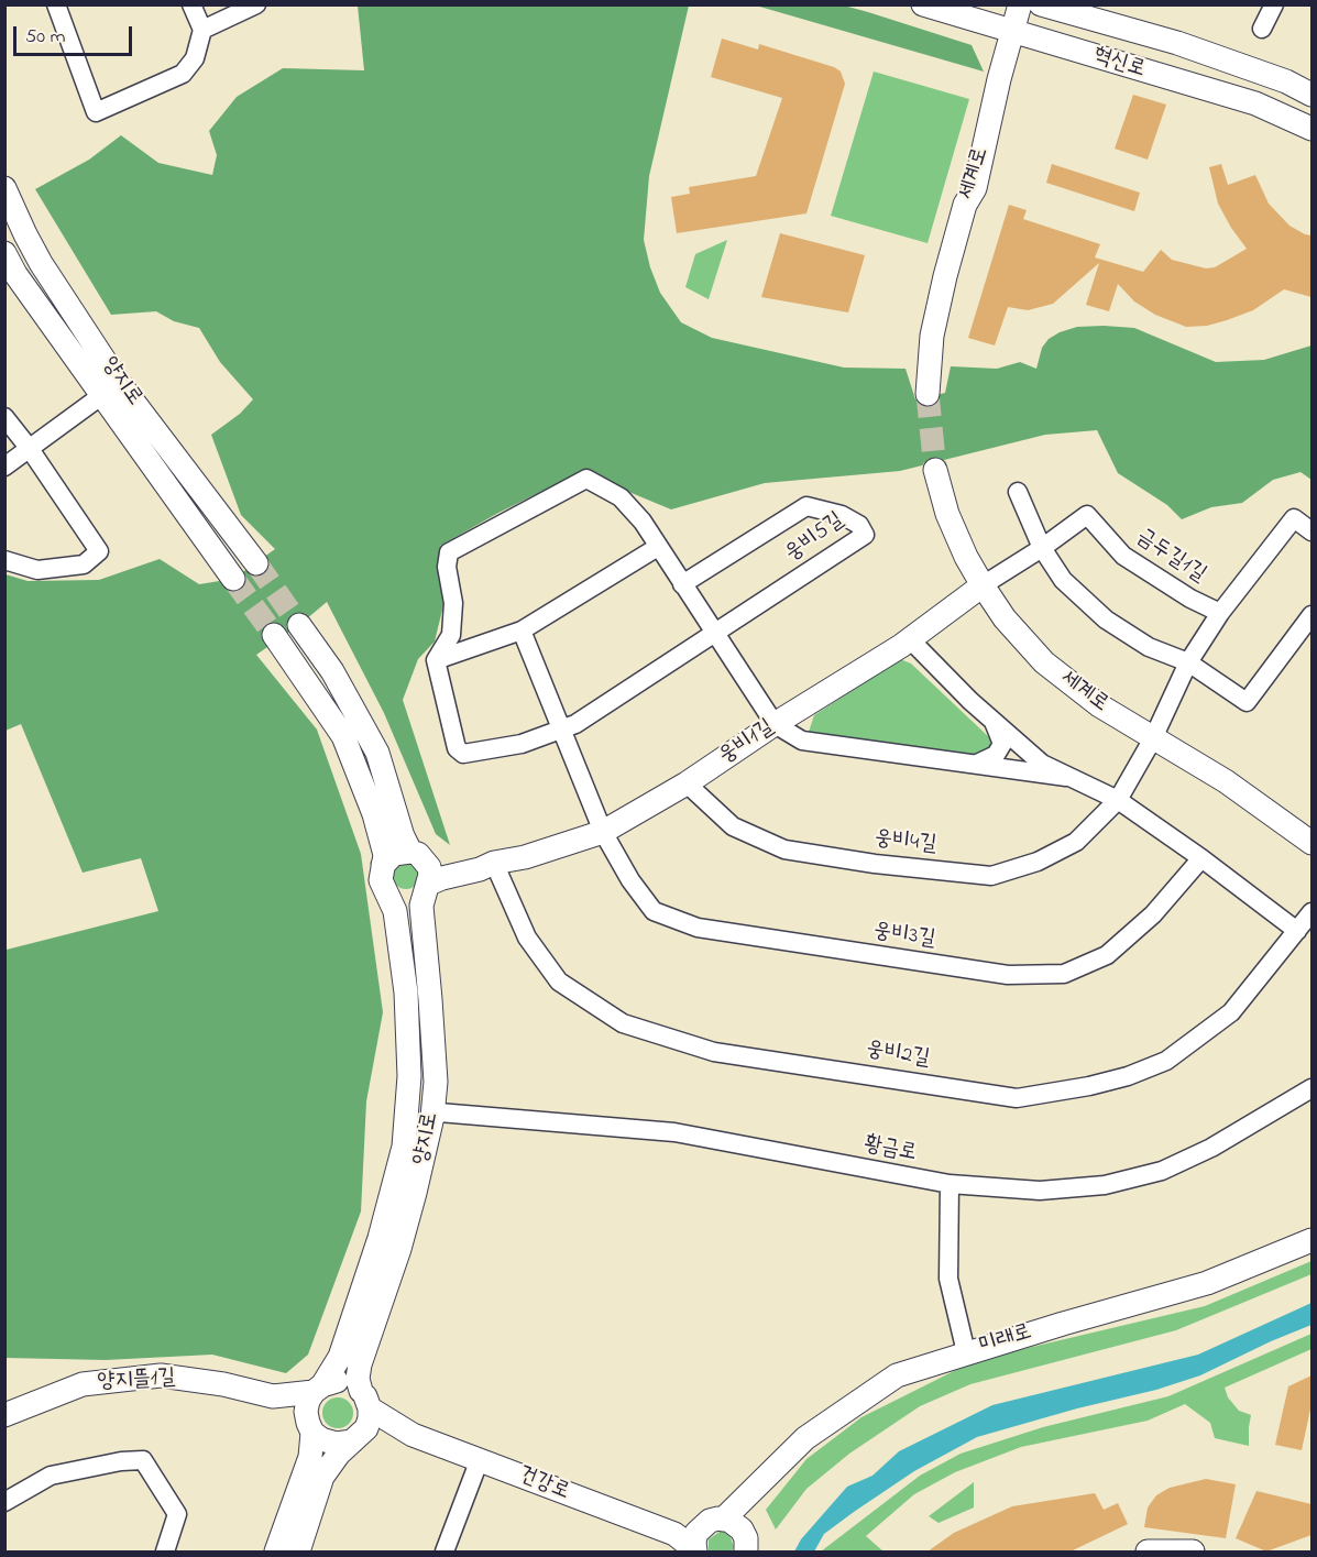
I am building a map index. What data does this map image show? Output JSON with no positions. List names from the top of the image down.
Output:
{
  "streets": {
    "street": [
      "혁신로",
      "세계로",
      "양지로",
      "웅비5길",
      "금두길1길",
      "웅비1길",
      "웅비4길",
      "웅비3길",
      "웅비2길",
      "황금로",
      "미래로",
      "양지뜰1길",
      "건강로"
    ]
  },
  "crossings": [
    ["혁신로", "세계로"],
    ["세계로", "금두길1길"],
    ["세계로", "웅비1길"],
    ["세계로", "웅비4길"],
    ["양지로", "웅비1길"],
    ["금두길1길", "웅비1길"],
    ["웅비1길", "웅비4길"],
    ["웅비1길", "웅비3길"],
    ["웅비1길", "웅비2길"]
  ],
  "scale_bar": "50 m"
}
